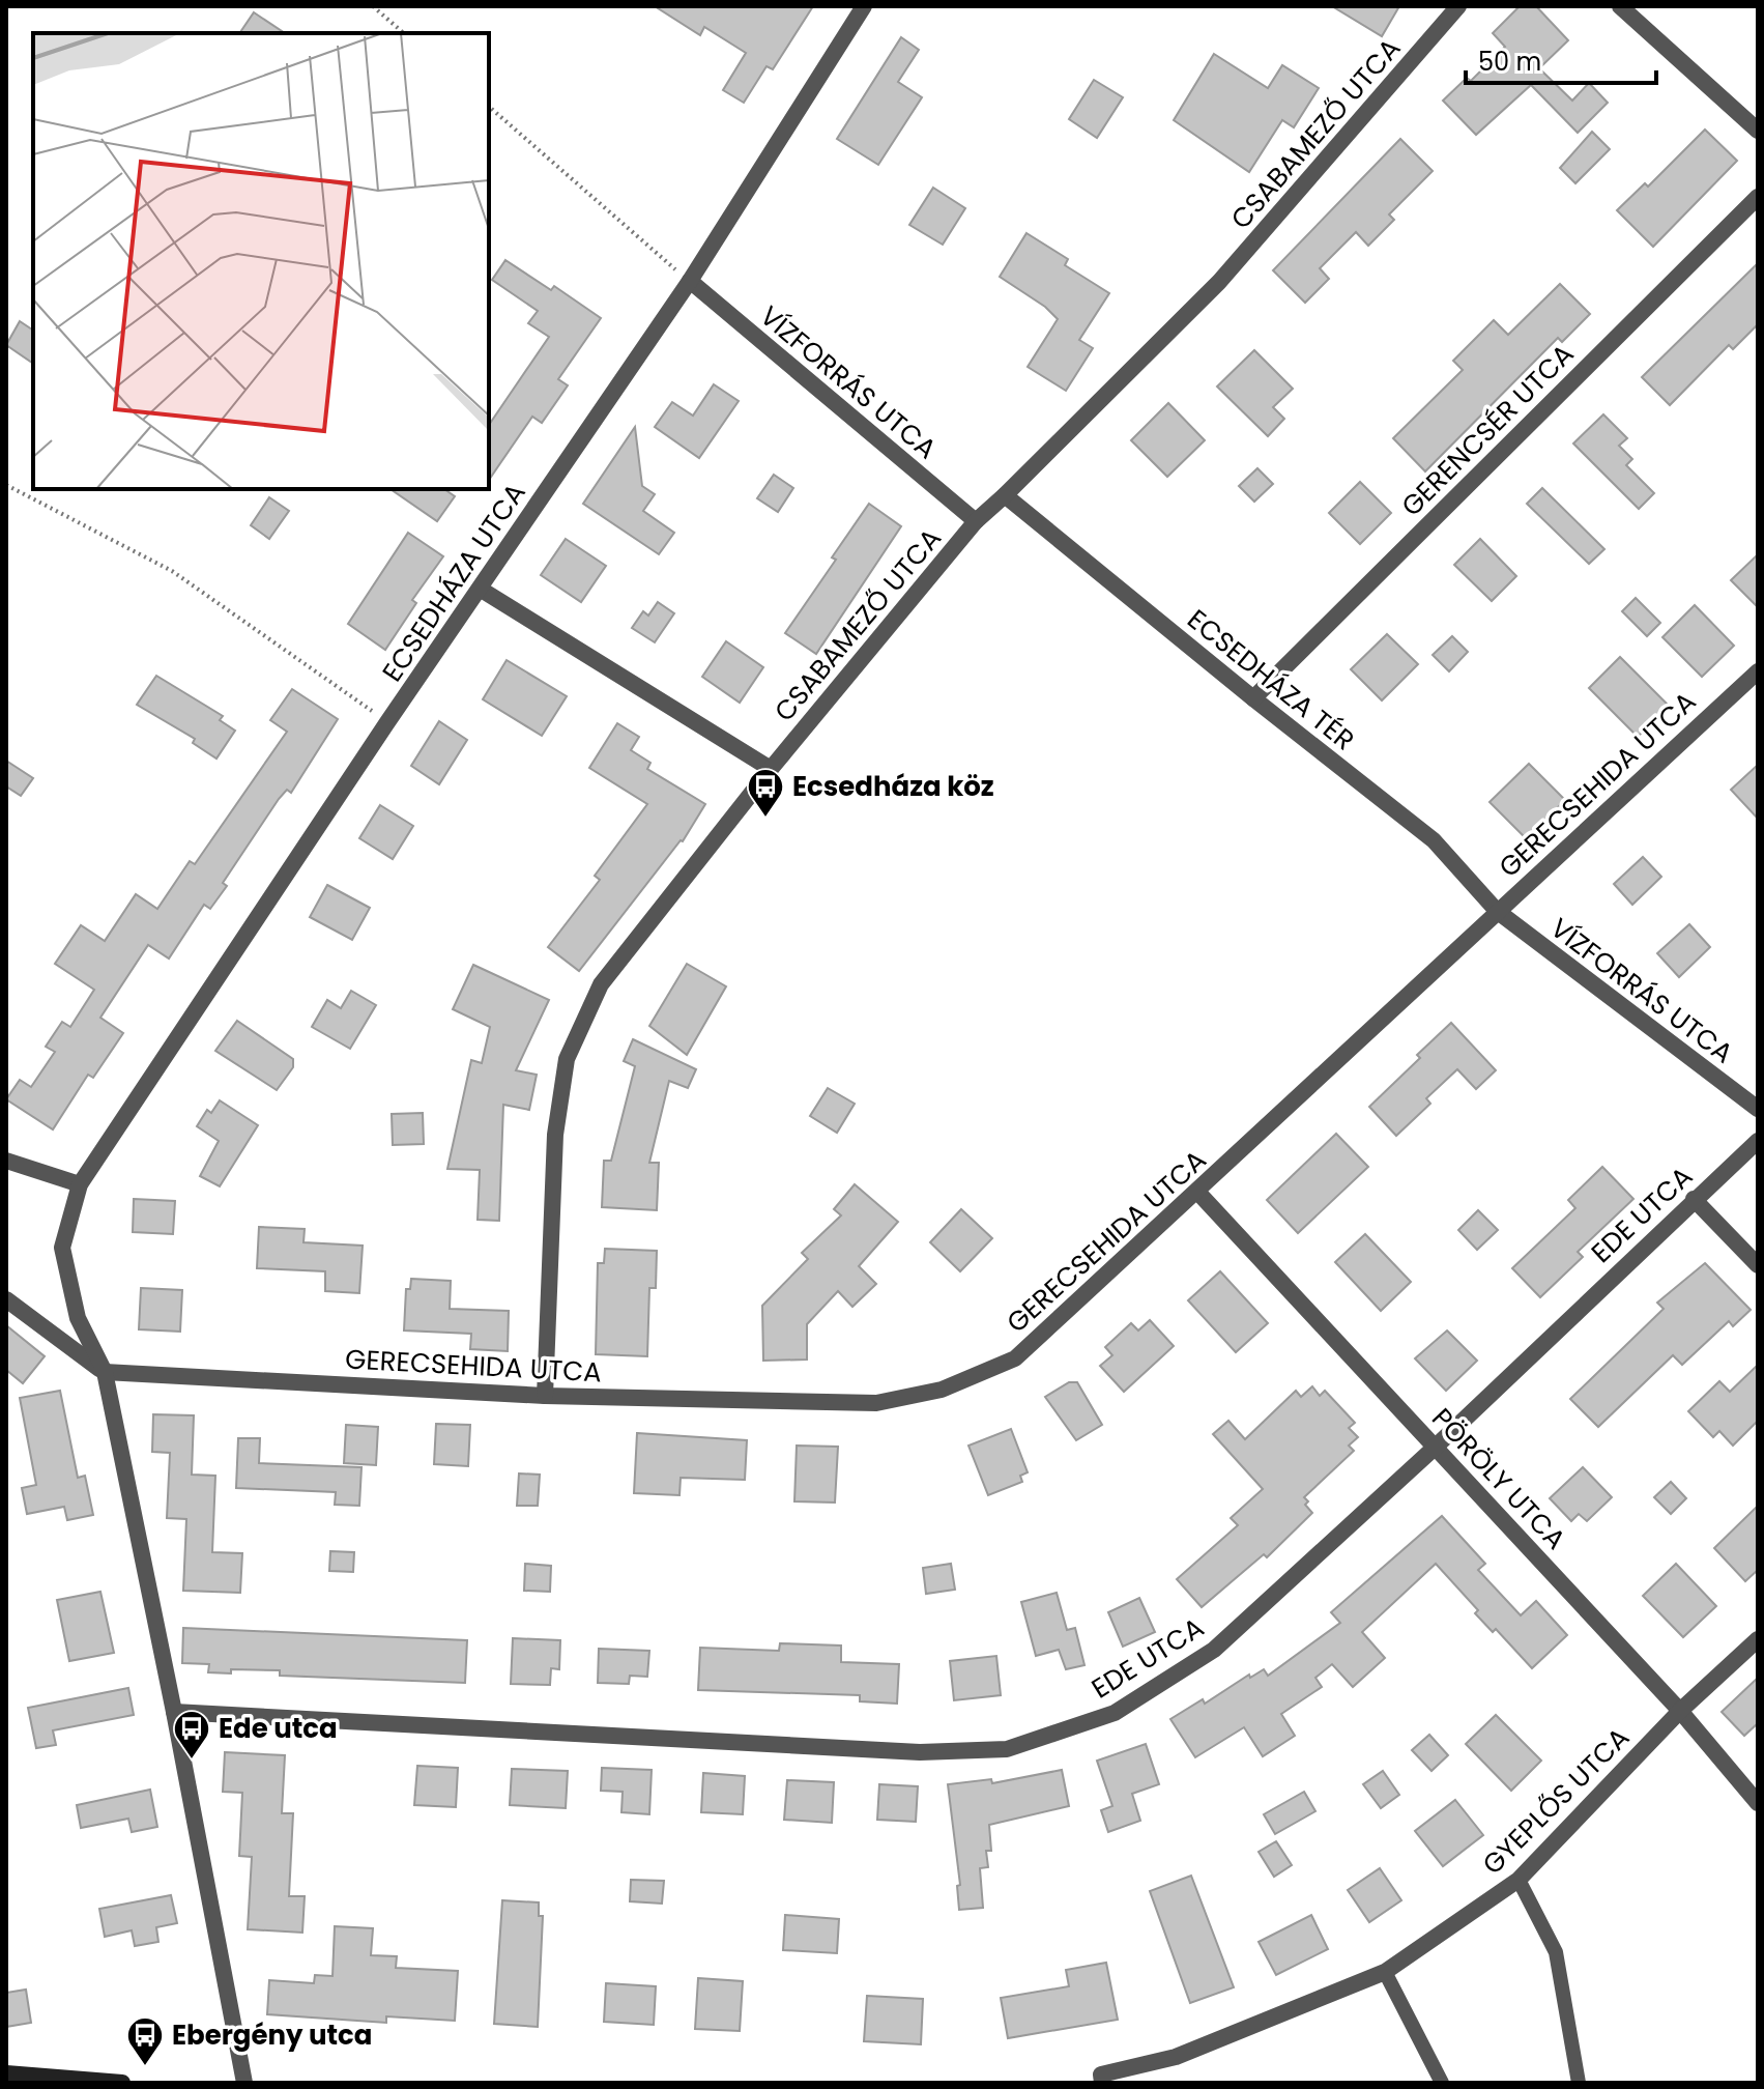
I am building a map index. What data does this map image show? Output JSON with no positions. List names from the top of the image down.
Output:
{
  "streets": {
    "street": [
      "CSABAMEZŐ UTCA",
      "VÍZFORRÁS UTCA",
      "GERENCSÉR UTCA",
      "ECSEDHÁZA UTCA",
      "ECSEDHÁZA TÉR",
      "GERECSEHIDA UTCA",
      "EDE UTCA",
      "PÖRÖLY UTCA",
      "GYEPLŐS UTCA"
    ]
  },
  "crossings": [
    ["CSABAMEZŐ UTCA", "VÍZFORRÁS UTCA"],
    ["CSABAMEZŐ UTCA", "ECSEDHÁZA TÉR"],
    ["CSABAMEZŐ UTCA", "GERECSEHIDA UTCA"],
    ["VÍZFORRÁS UTCA", "ECSEDHÁZA UTCA"],
    ["VÍZFORRÁS UTCA", "ECSEDHÁZA TÉR"],
    ["VÍZFORRÁS UTCA", "GERECSEHIDA UTCA"],
    ["GERENCSÉR UTCA", "ECSEDHÁZA TÉR"],
    ["ECSEDHÁZA TÉR", "GERECSEHIDA UTCA"],
    ["GERECSEHIDA UTCA", "PÖRÖLY UTCA"],
    ["EDE UTCA", "PÖRÖLY UTCA"],
    ["PÖRÖLY UTCA", "GYEPLŐS UTCA"]
  ],
  "places": {
    "bus stop": ["Ecsedháza köz", "Ede utca", "Ebergény utca"]
  },
  "scale_bar": "50 m"
}
